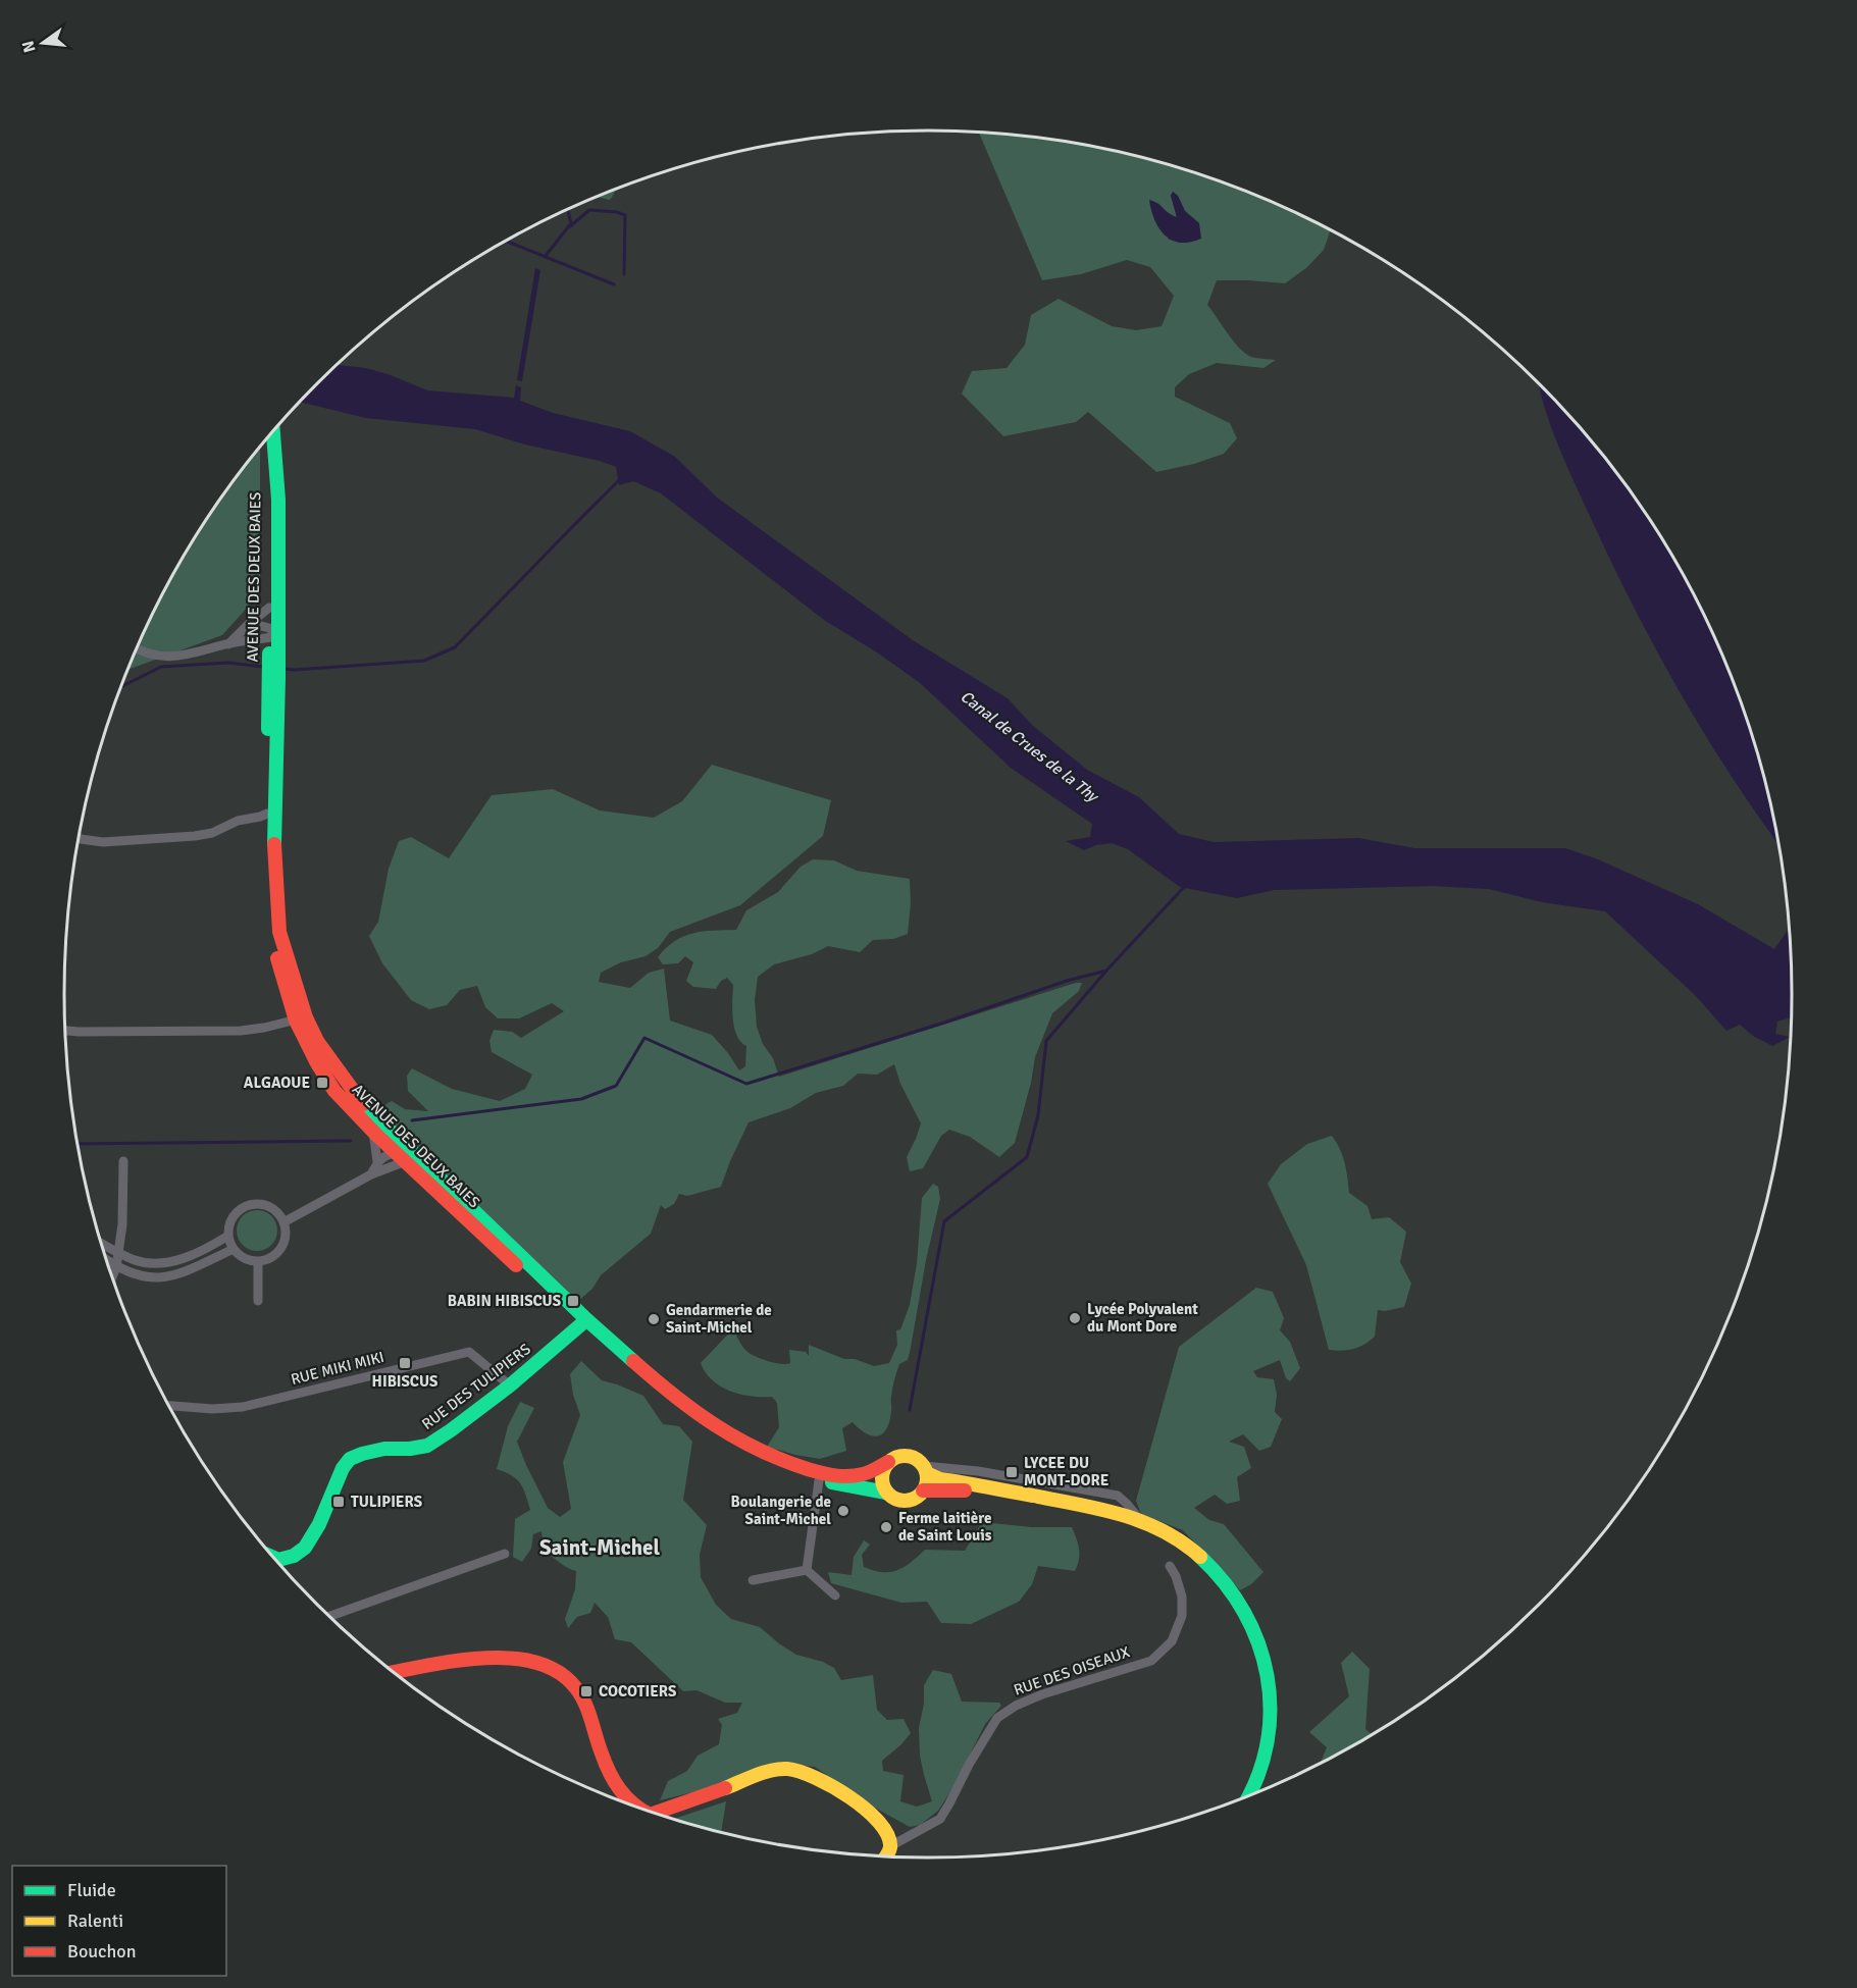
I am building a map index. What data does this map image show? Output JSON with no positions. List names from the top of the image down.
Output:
{
  "streets": {
    "main road": ["AVENUE DES DEUX BAIES", "RUE DES TULIPIERS"],
    "street": ["RUE MIKI MIKI", "RUE DES OISEAUX"]
  },
  "crossings": [
    ["AVENUE DES DEUX BAIES", "RUE DES TULIPIERS"],
    ["RUE MIKI MIKI", "RUE DES TULIPIERS"]
  ],
  "districts": ["Saint-Michel"],
  "water": ["Canal de Crues de la Thy"],
  "places": {
    "transit": [
      "ALGAOUE",
      "BABIN HIBISCUS",
      "HIBISCUS",
      "LYCEE DU MONT-DORE",
      "TULIPIERS",
      "COCOTIERS"
    ],
    "other": [
      "Lycée Polyvalent du Mont Dore",
      "Gendarmerie de Saint-Michel",
      "Boulangerie de Saint-Michel",
      "Ferme laitière de Saint Louis"
    ]
  },
  "legend": ["Fluide", "Ralenti", "Bouchon"],
  "north": "left"
}
